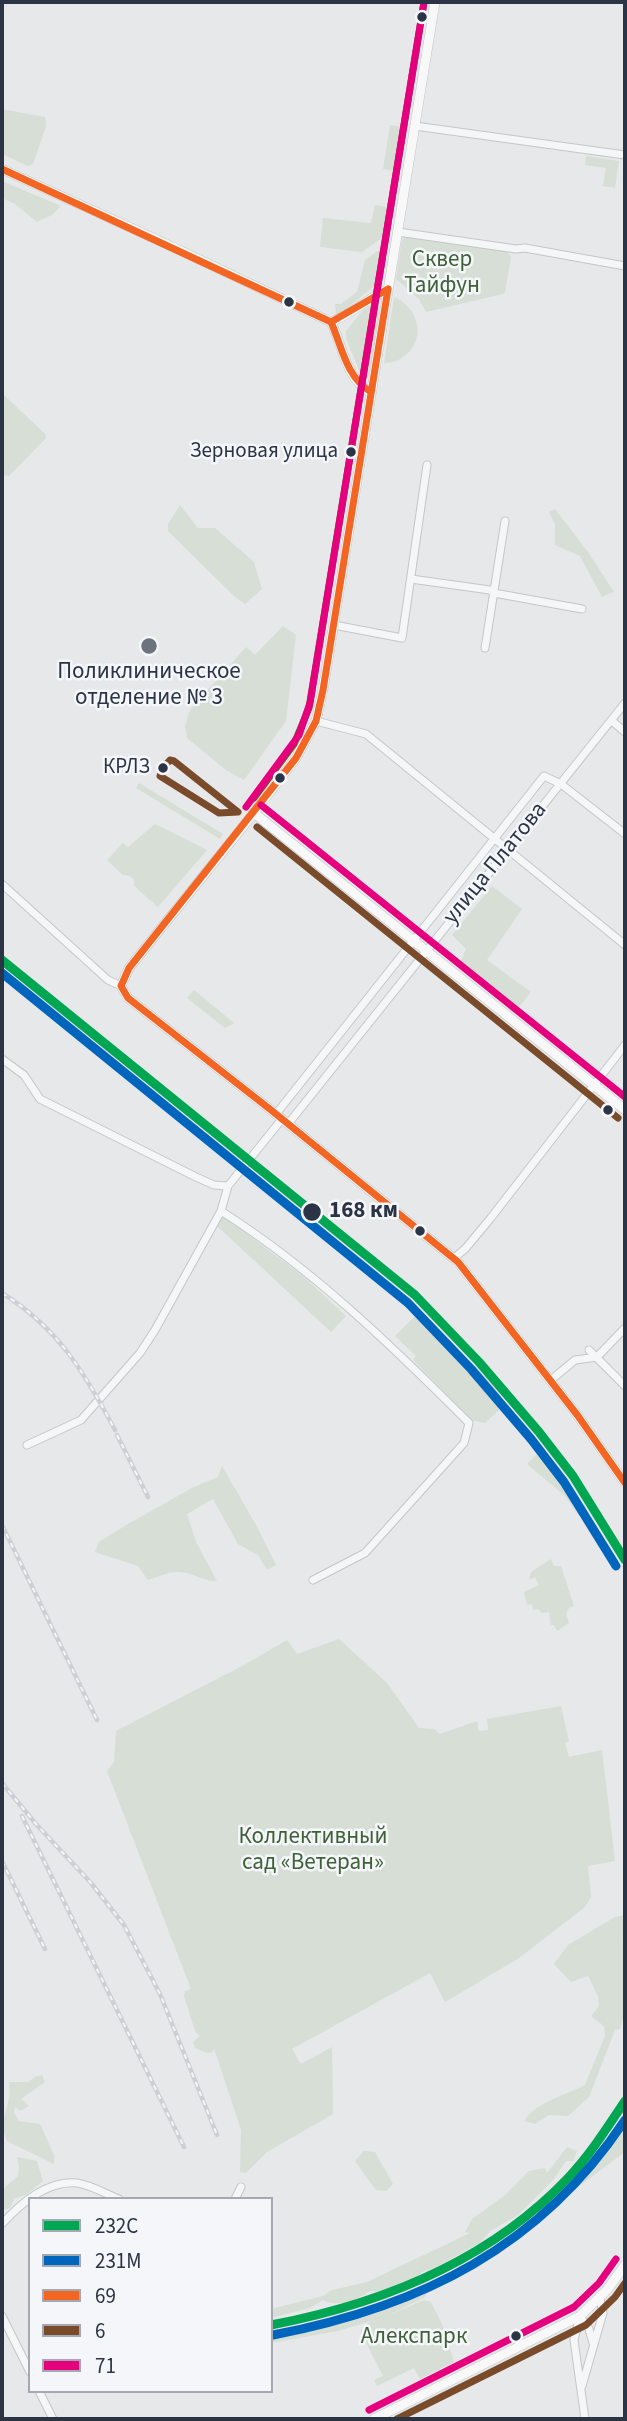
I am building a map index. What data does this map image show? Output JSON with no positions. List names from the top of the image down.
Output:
{
  "streets": {
    "street": ["улица Платова"]
  },
  "parks": ["Сквер Тайфун", "Коллективный сад «Ветеран»", "Алекспарк"],
  "places": [
    "Зерновая улица",
    "Поликлиническое отделение № 3",
    "КРЛЗ",
    "168 км"
  ],
  "lines": [
    "transit line 6",
    "transit line 71",
    "transit line 69",
    "transit line 232C",
    "transit line 231М"
  ],
  "legend": [
    "232C",
    "231М",
    "69",
    "6",
    "71"
  ]
}
